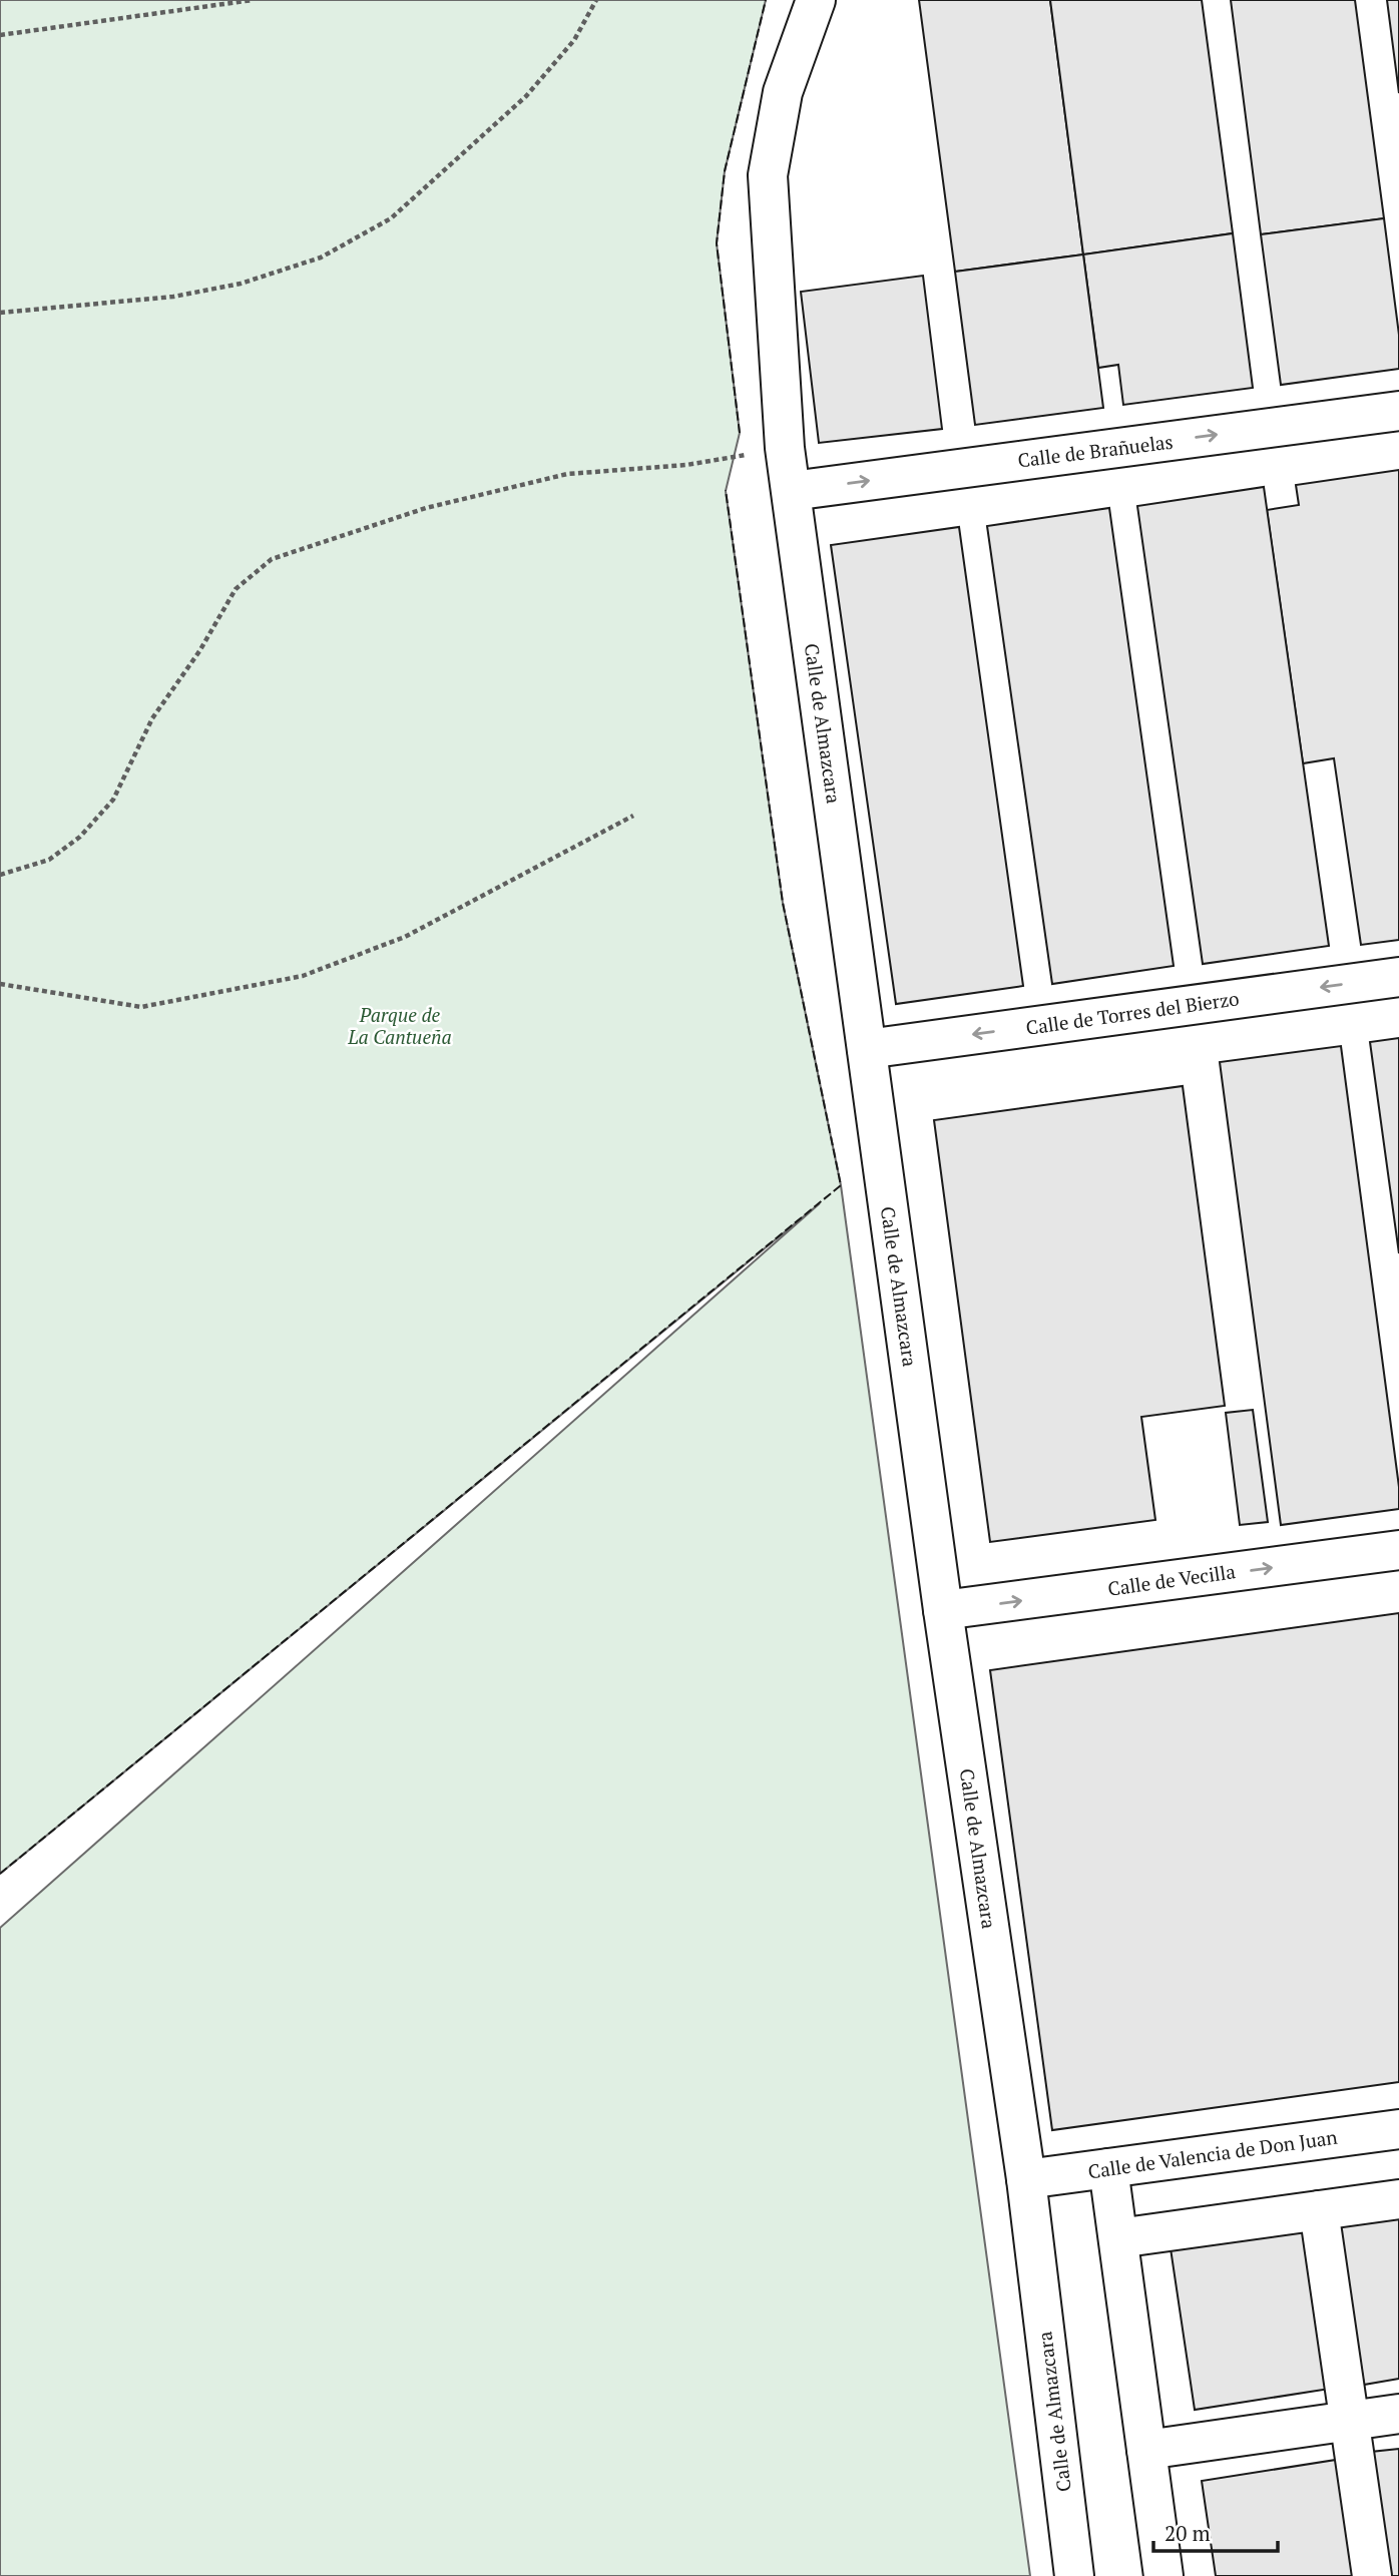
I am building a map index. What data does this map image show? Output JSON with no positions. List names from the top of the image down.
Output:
{
  "streets": {
    "street": [
      "Calle de Brañuelas",
      "Calle de Almazcara",
      "Calle de Torres del Bierzo",
      "Calle de Vecilla",
      "Calle de Valencia de Don Juan"
    ]
  },
  "crossings": [
    ["Calle de Brañuelas", "Calle de Almazcara"],
    ["Calle de Almazcara", "Calle de Torres del Bierzo"],
    ["Calle de Almazcara", "Calle de Vecilla"],
    ["Calle de Almazcara", "Calle de Valencia de Don Juan"]
  ],
  "one_way": ["Calle de Brañuelas", "Calle de Torres del Bierzo", "Calle de Vecilla"],
  "parks": ["Parque de La Cantueña"],
  "scale_bar": "20 m"
}
